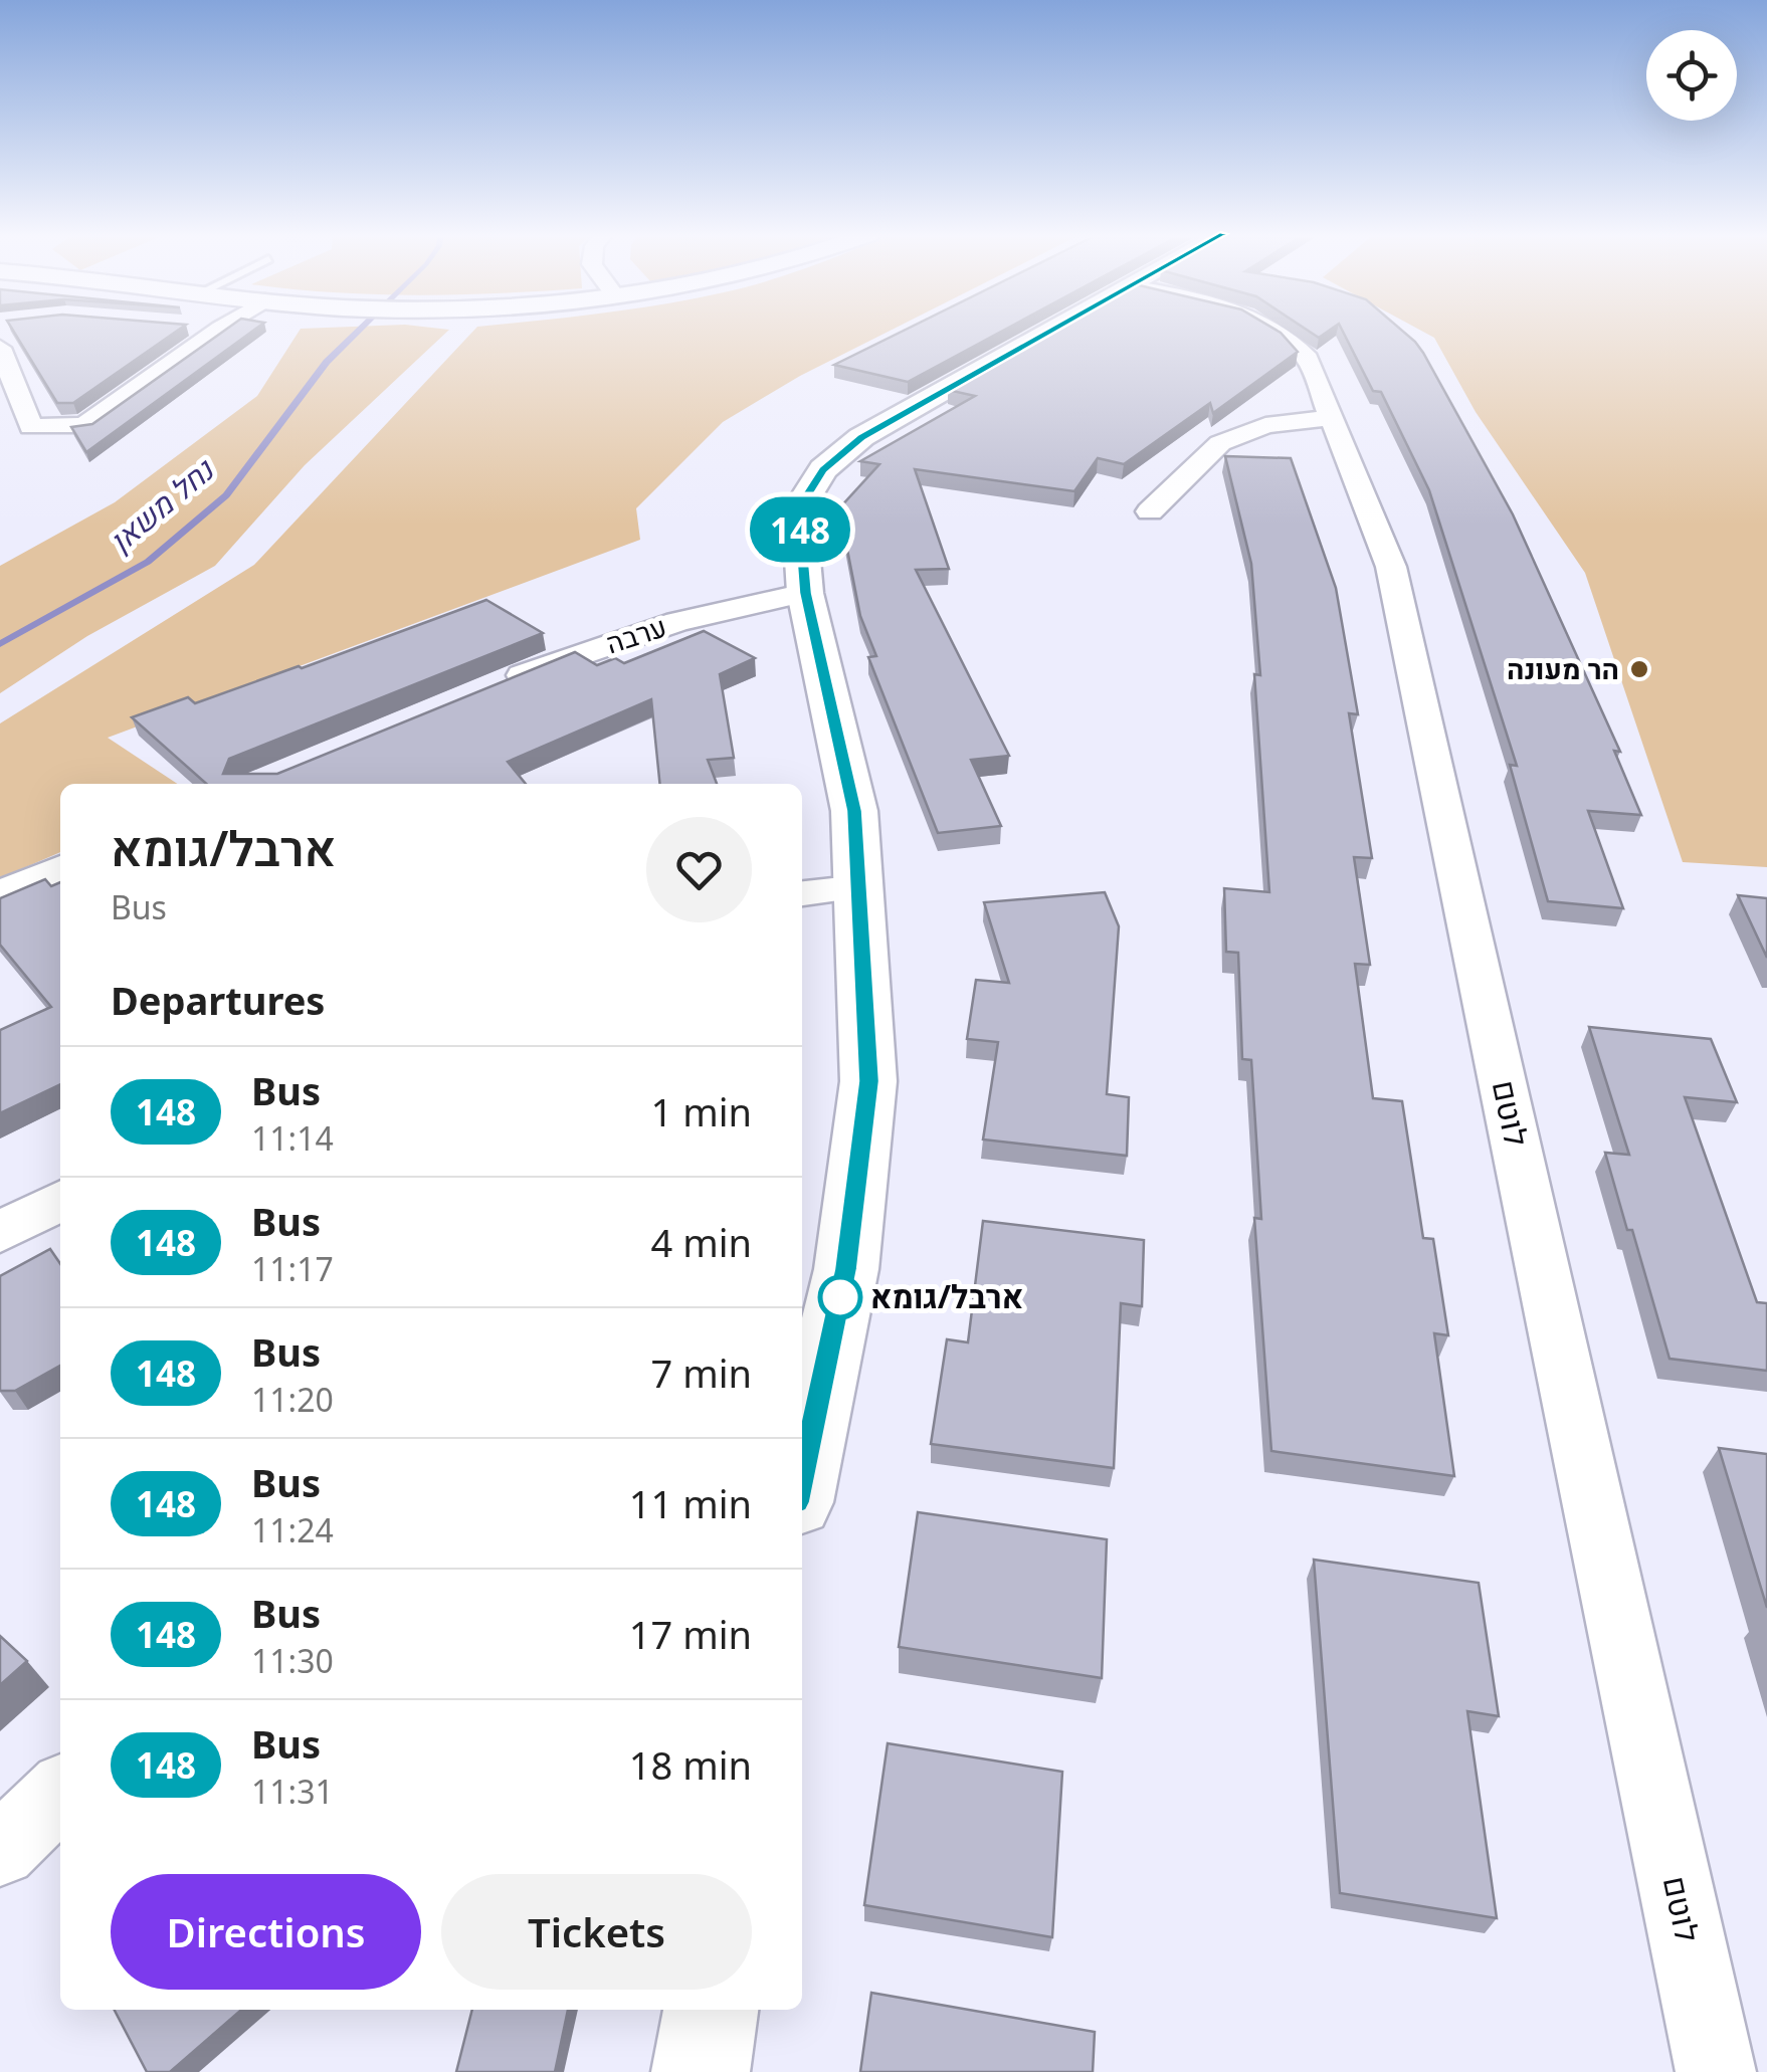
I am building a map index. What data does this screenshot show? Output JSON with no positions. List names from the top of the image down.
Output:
{
  "streets": {
    "street": ["ערבה", "לוטם"]
  },
  "water": ["נחל משאן"],
  "places": ["הר מעונה", "ארבל/גומא"],
  "lines": ["bus line 148"],
  "page": {
    "on_map": "148",
    "heading": [
      ["ארבל/גומא", "Bus"],
      "Departures"
    ],
    "list": [
      {
        "mark": "148",
        "name": "Bus",
        "note": "11:14",
        "value": "1 min"
      },
      {
        "mark": "148",
        "name": "Bus",
        "note": "11:17",
        "value": "4 min"
      },
      {
        "mark": "148",
        "name": "Bus",
        "note": "11:20",
        "value": "7 min"
      },
      {
        "mark": "148",
        "name": "Bus",
        "note": "11:24",
        "value": "11 min"
      },
      {
        "mark": "148",
        "name": "Bus",
        "note": "11:30",
        "value": "17 min"
      },
      {
        "mark": "148",
        "name": "Bus",
        "note": "11:31",
        "value": "18 min"
      }
    ],
    "buttons": ["Directions", "Tickets"]
  }
}
